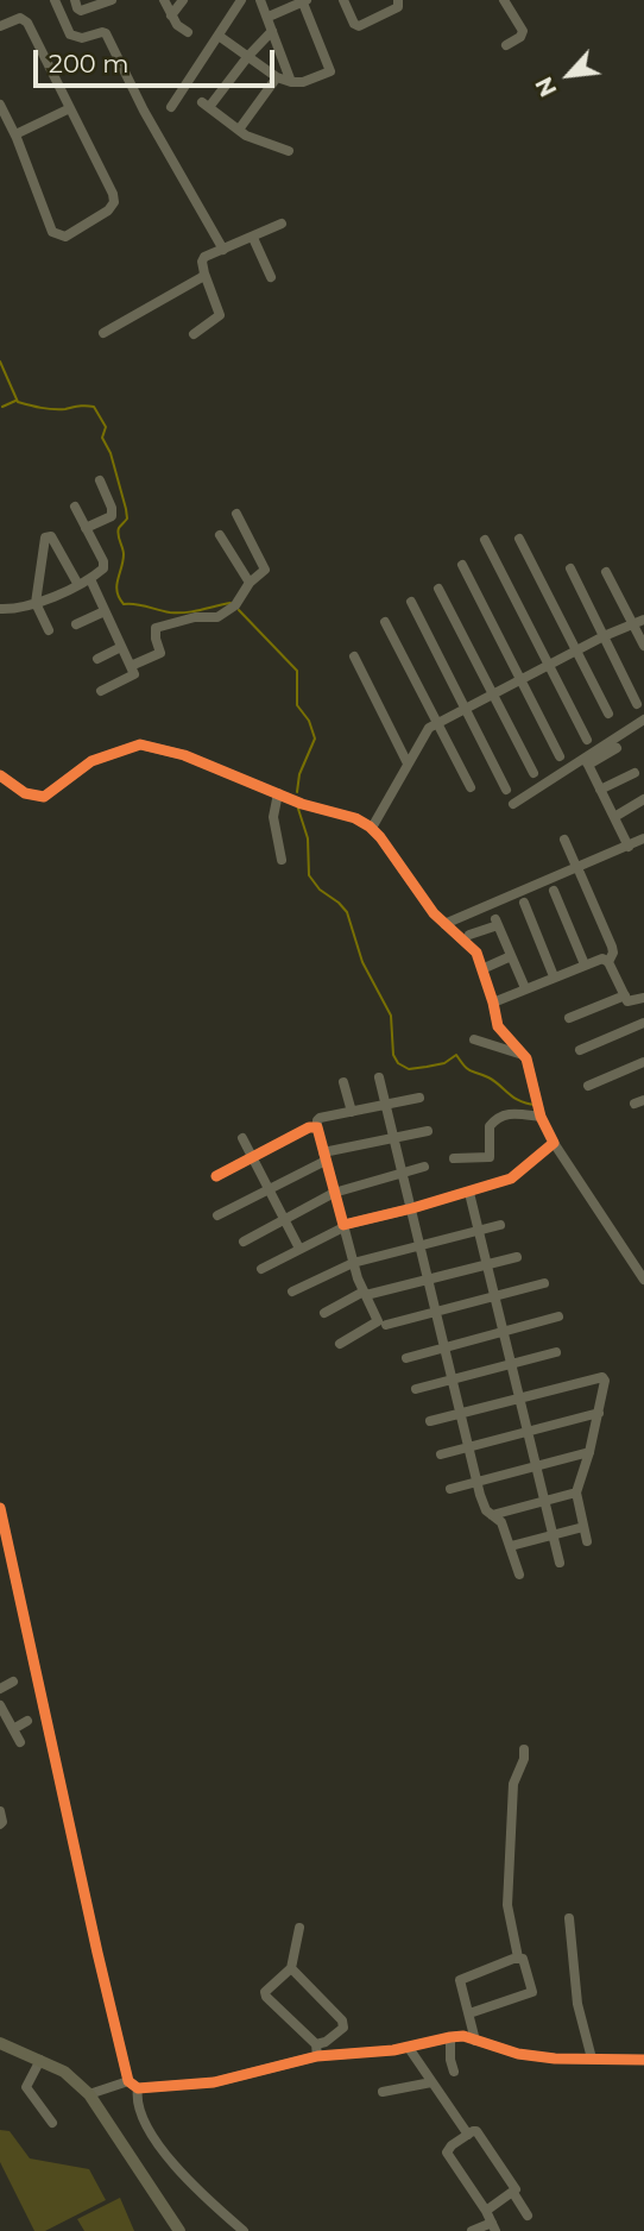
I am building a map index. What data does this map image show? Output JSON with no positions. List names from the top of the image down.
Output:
{
  "scale_bar": "200 m",
  "north": "bottom left"
}
